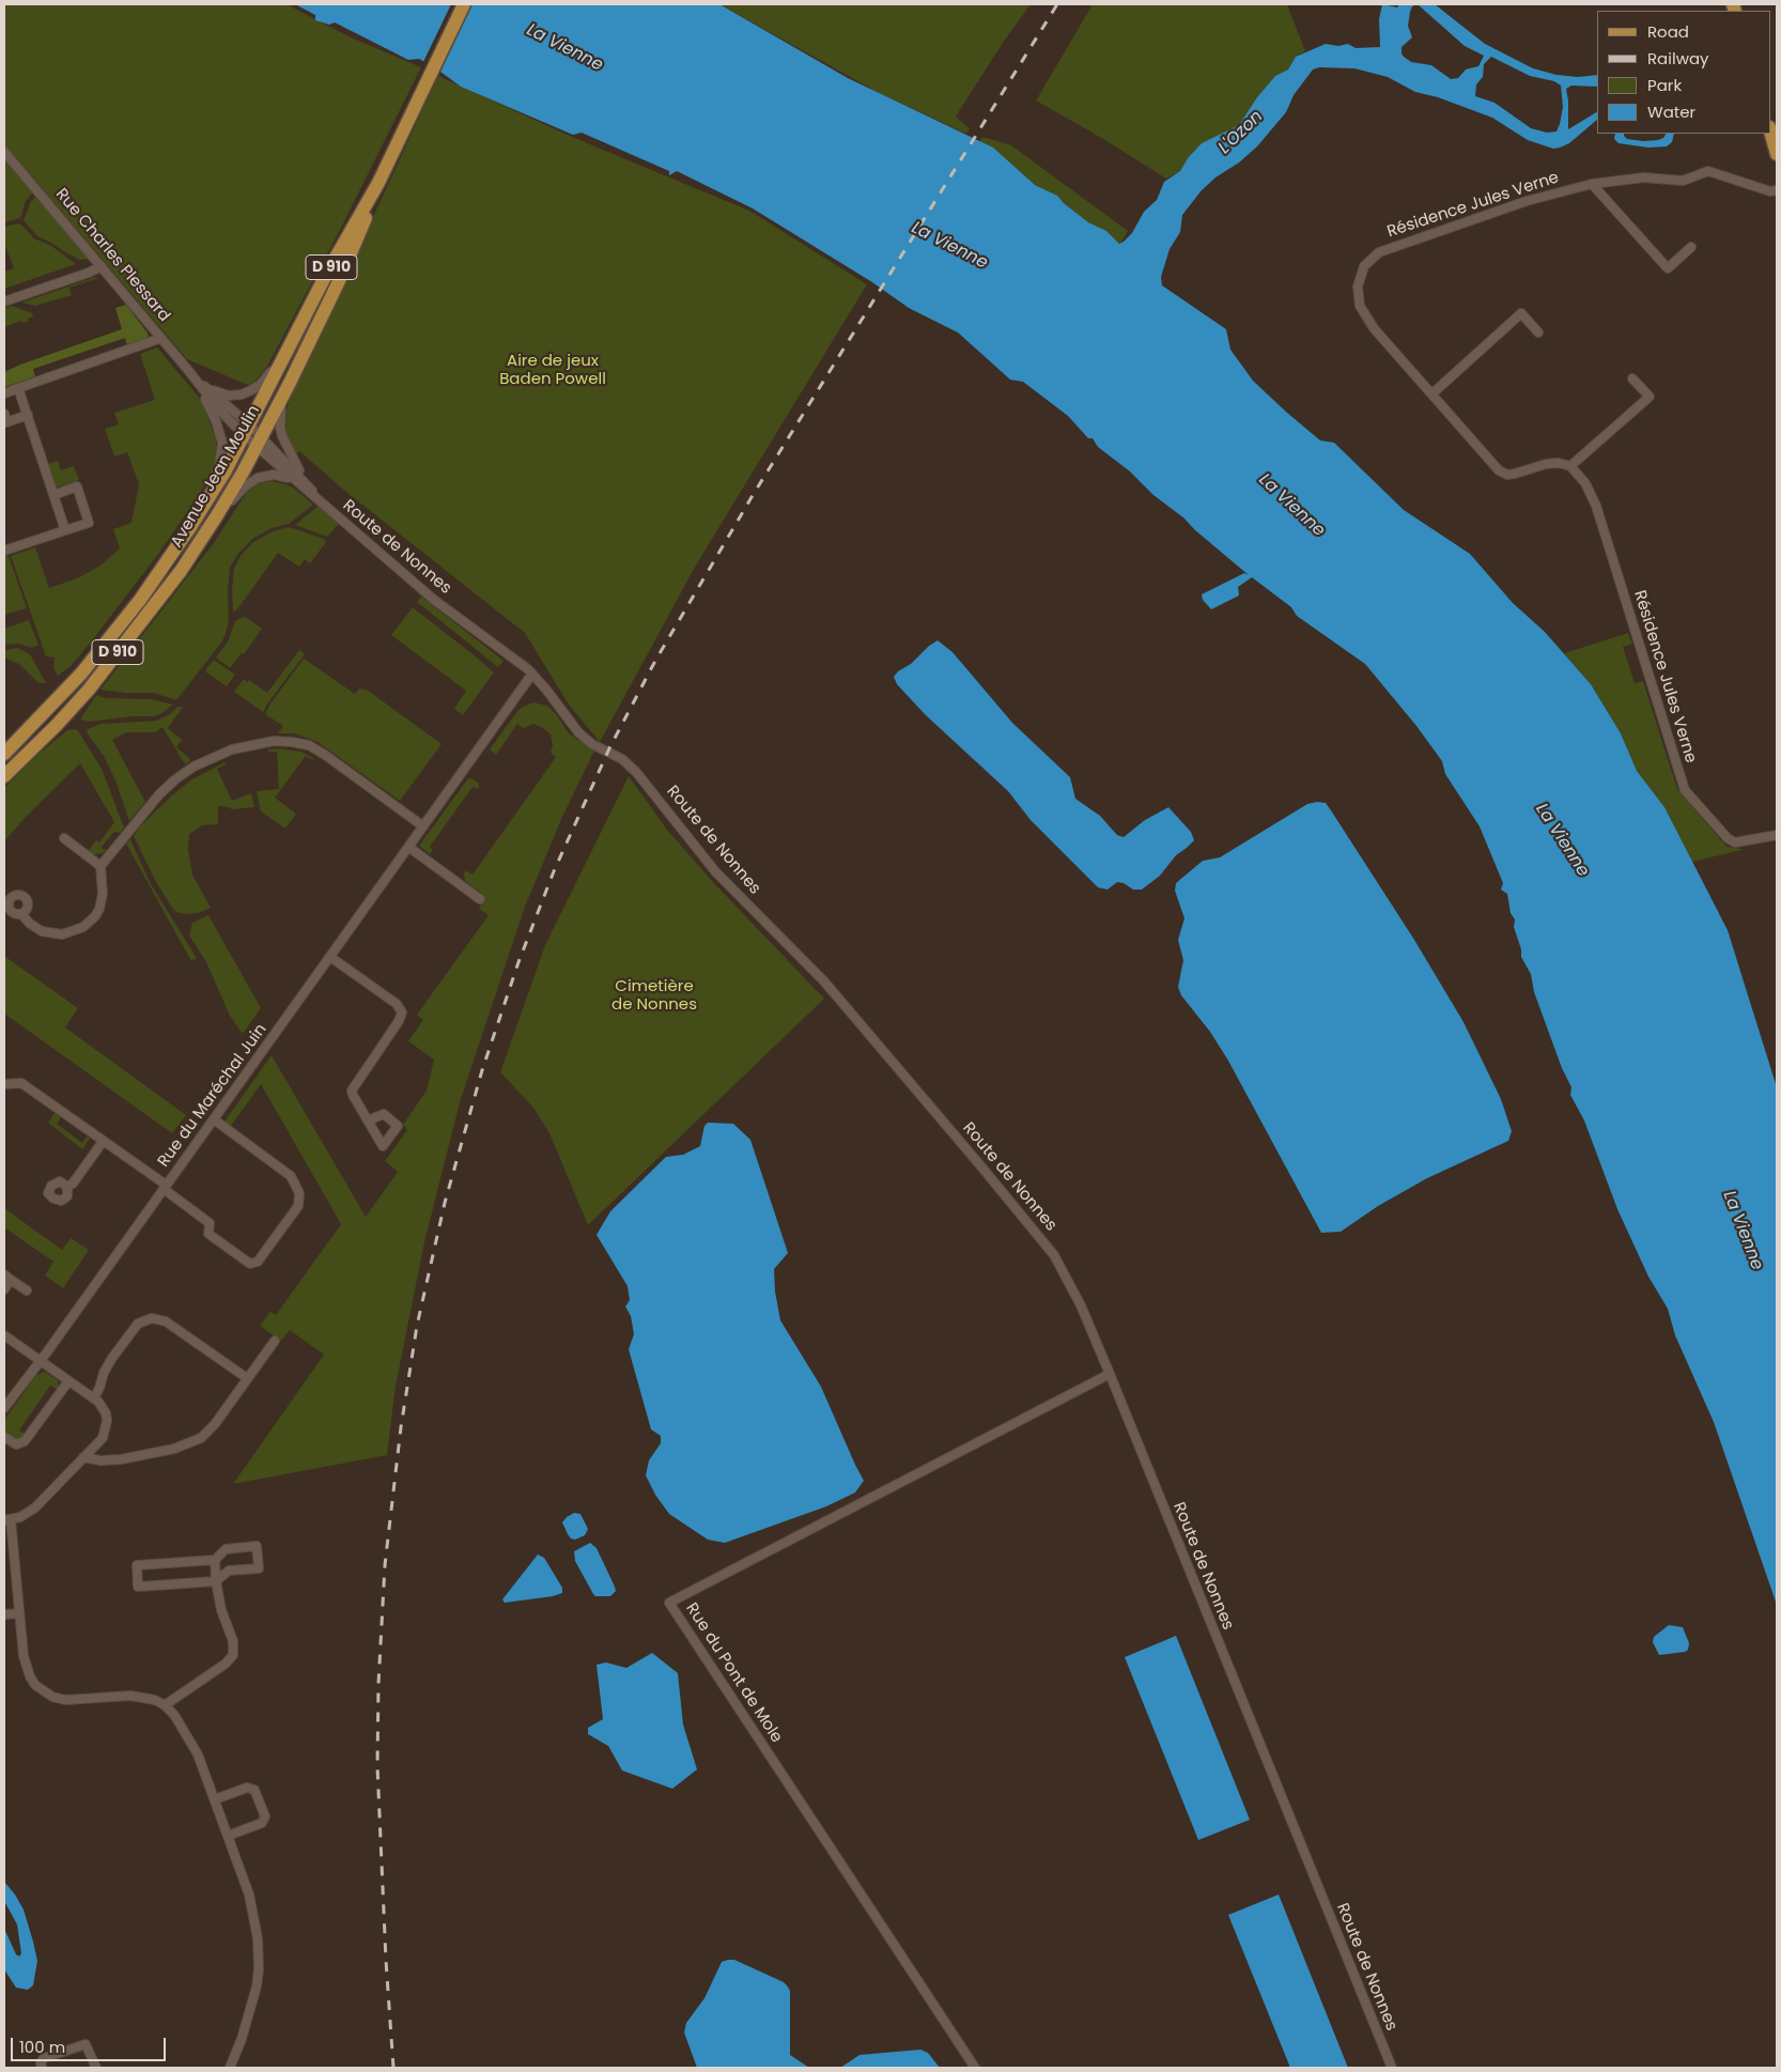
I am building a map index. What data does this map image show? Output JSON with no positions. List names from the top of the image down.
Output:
{
  "streets": {
    "main road": ["D 910", "Avenue Jean Moulin"],
    "street": [
      "Résidence Jules Verne",
      "Rue Charles Plessard",
      "Route de Nonnes",
      "Rue du Maréchal Juin",
      "Rue du Pont de Mole"
    ]
  },
  "crossings": [
    ["Rue Charles Plessard", "Avenue Jean Moulin"],
    ["Rue Charles Plessard", "Route de Nonnes"],
    ["Avenue Jean Moulin", "Route de Nonnes"],
    ["Route de Nonnes", "Rue du Maréchal Juin"],
    ["Route de Nonnes", "Rue du Pont de Mole"]
  ],
  "water": ["La Vienne", "L'Ozon"],
  "parks": ["Aire de jeux Baden Powell", "Cimetière de Nonnes"],
  "legend": [
    "Road",
    "Railway",
    "Park",
    "Water"
  ],
  "scale_bar": "100 m"
}
